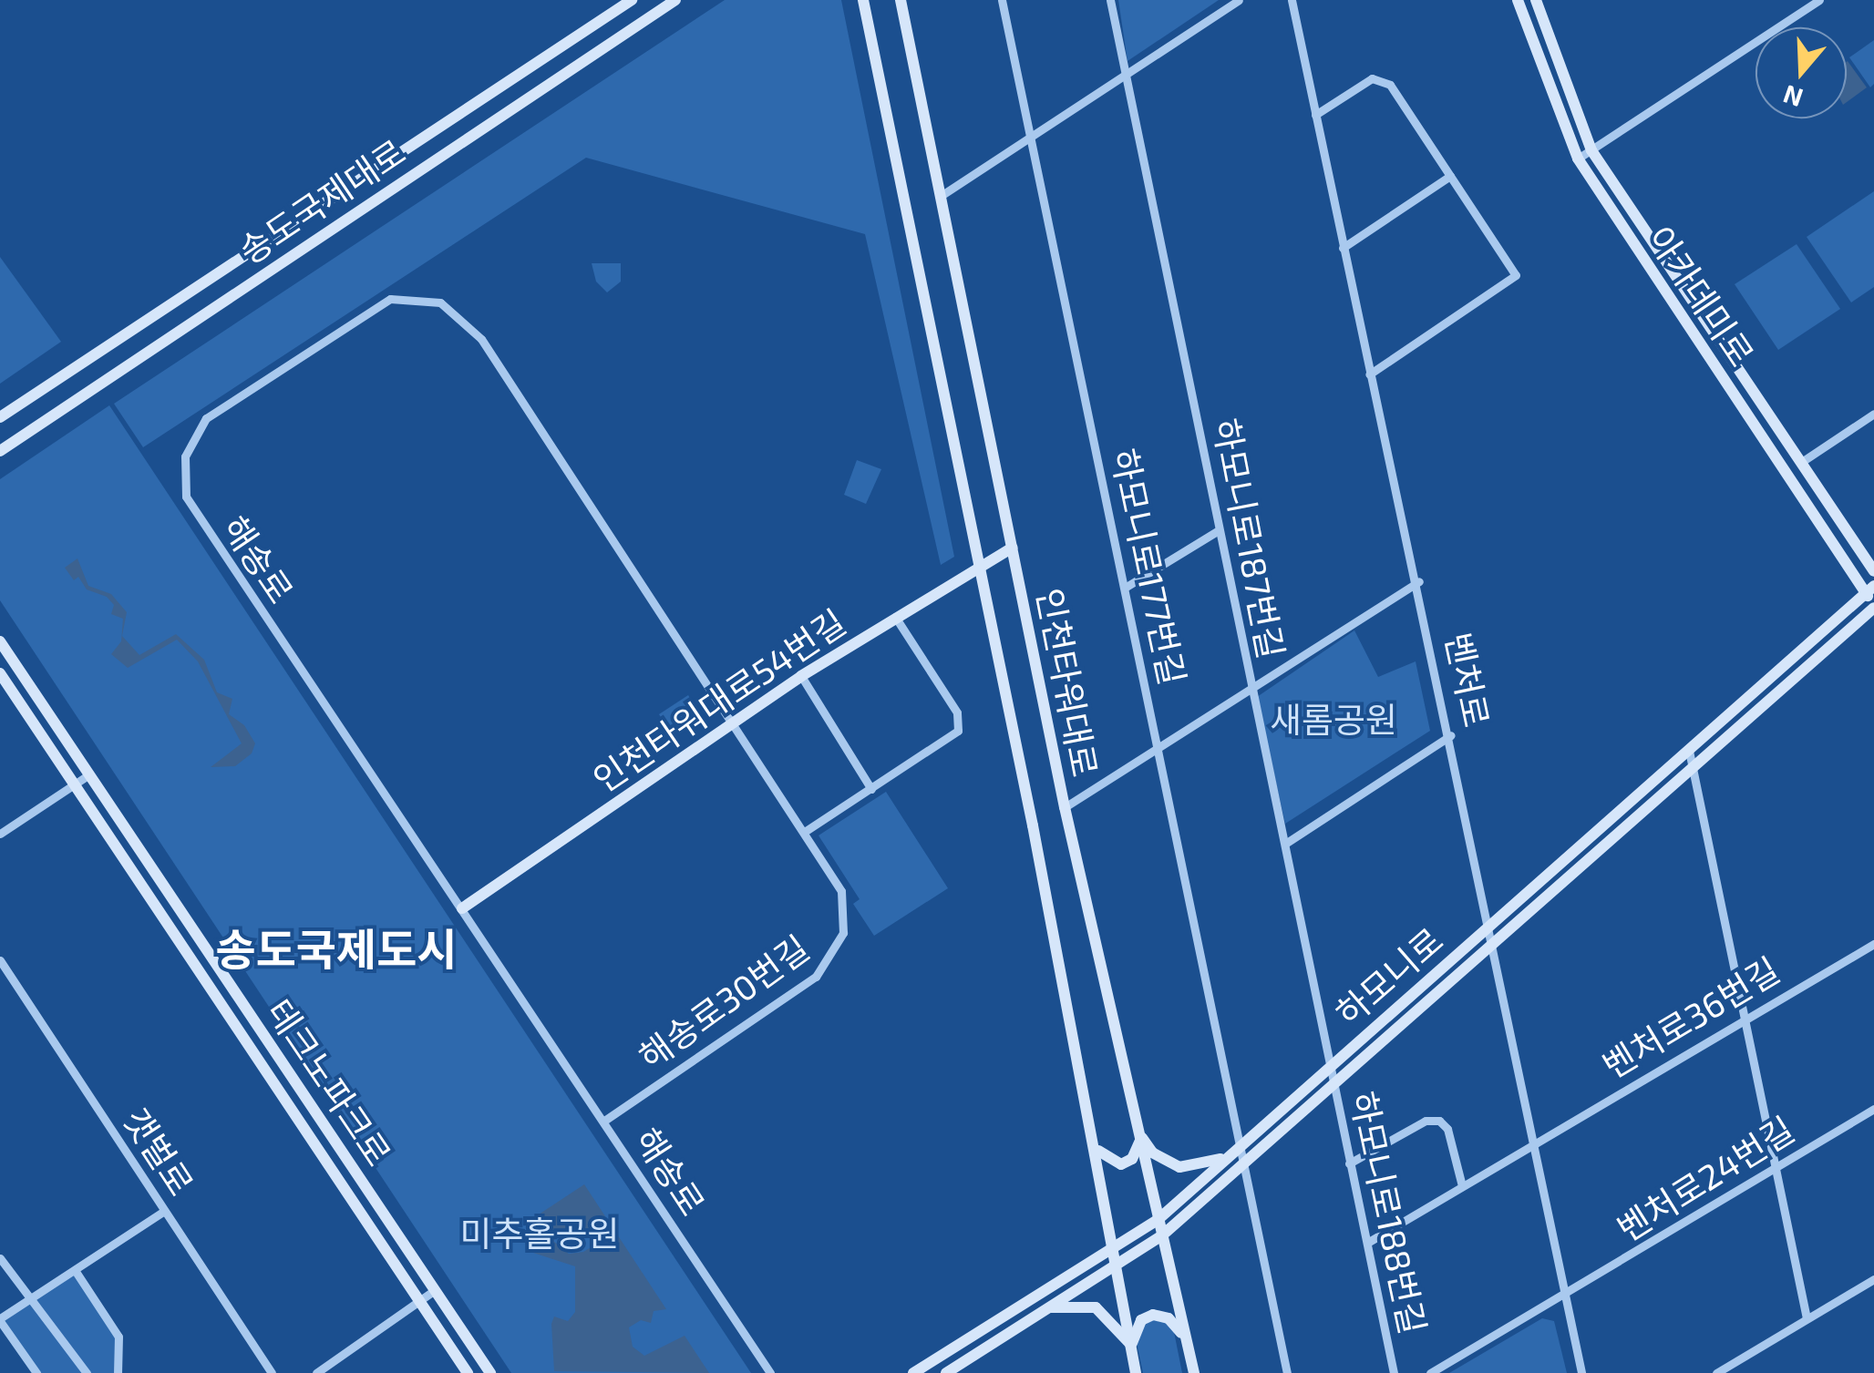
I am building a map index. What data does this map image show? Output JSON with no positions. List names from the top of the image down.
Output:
{
  "streets": {
    "main road": [
      "송도국제대로",
      "아카데미로",
      "인천타워대로",
      "인천타워대로54번길",
      "하모니로",
      "테크노파크로"
    ],
    "street": [
      "하모니로187번길",
      "해송로",
      "하모니로177번길",
      "벤처로",
      "해송로30번길",
      "벤처로36번길",
      "갯벌로",
      "벤처로24번길",
      "하모니로188번길"
    ]
  },
  "crossings": [
    ["아카데미로", "하모니로"],
    ["하모니로187번길", "하모니로"],
    ["하모니로187번길", "하모니로188번길"],
    ["해송로", "인천타워대로54번길"],
    ["해송로", "해송로30번길"],
    ["하모니로177번길", "하모니로"],
    ["벤처로", "하모니로"],
    ["벤처로", "벤처로36번길"],
    ["벤처로", "벤처로24번길"],
    ["인천타워대로", "인천타워대로54번길"],
    ["인천타워대로", "하모니로"],
    ["인천타워대로54번길", "해송로30번길"],
    ["하모니로", "하모니로188번길"],
    ["벤처로36번길", "하모니로188번길"]
  ],
  "districts": ["송도국제도시"],
  "parks": ["새롬공원", "미추홀공원"],
  "north": "bottom"
}
